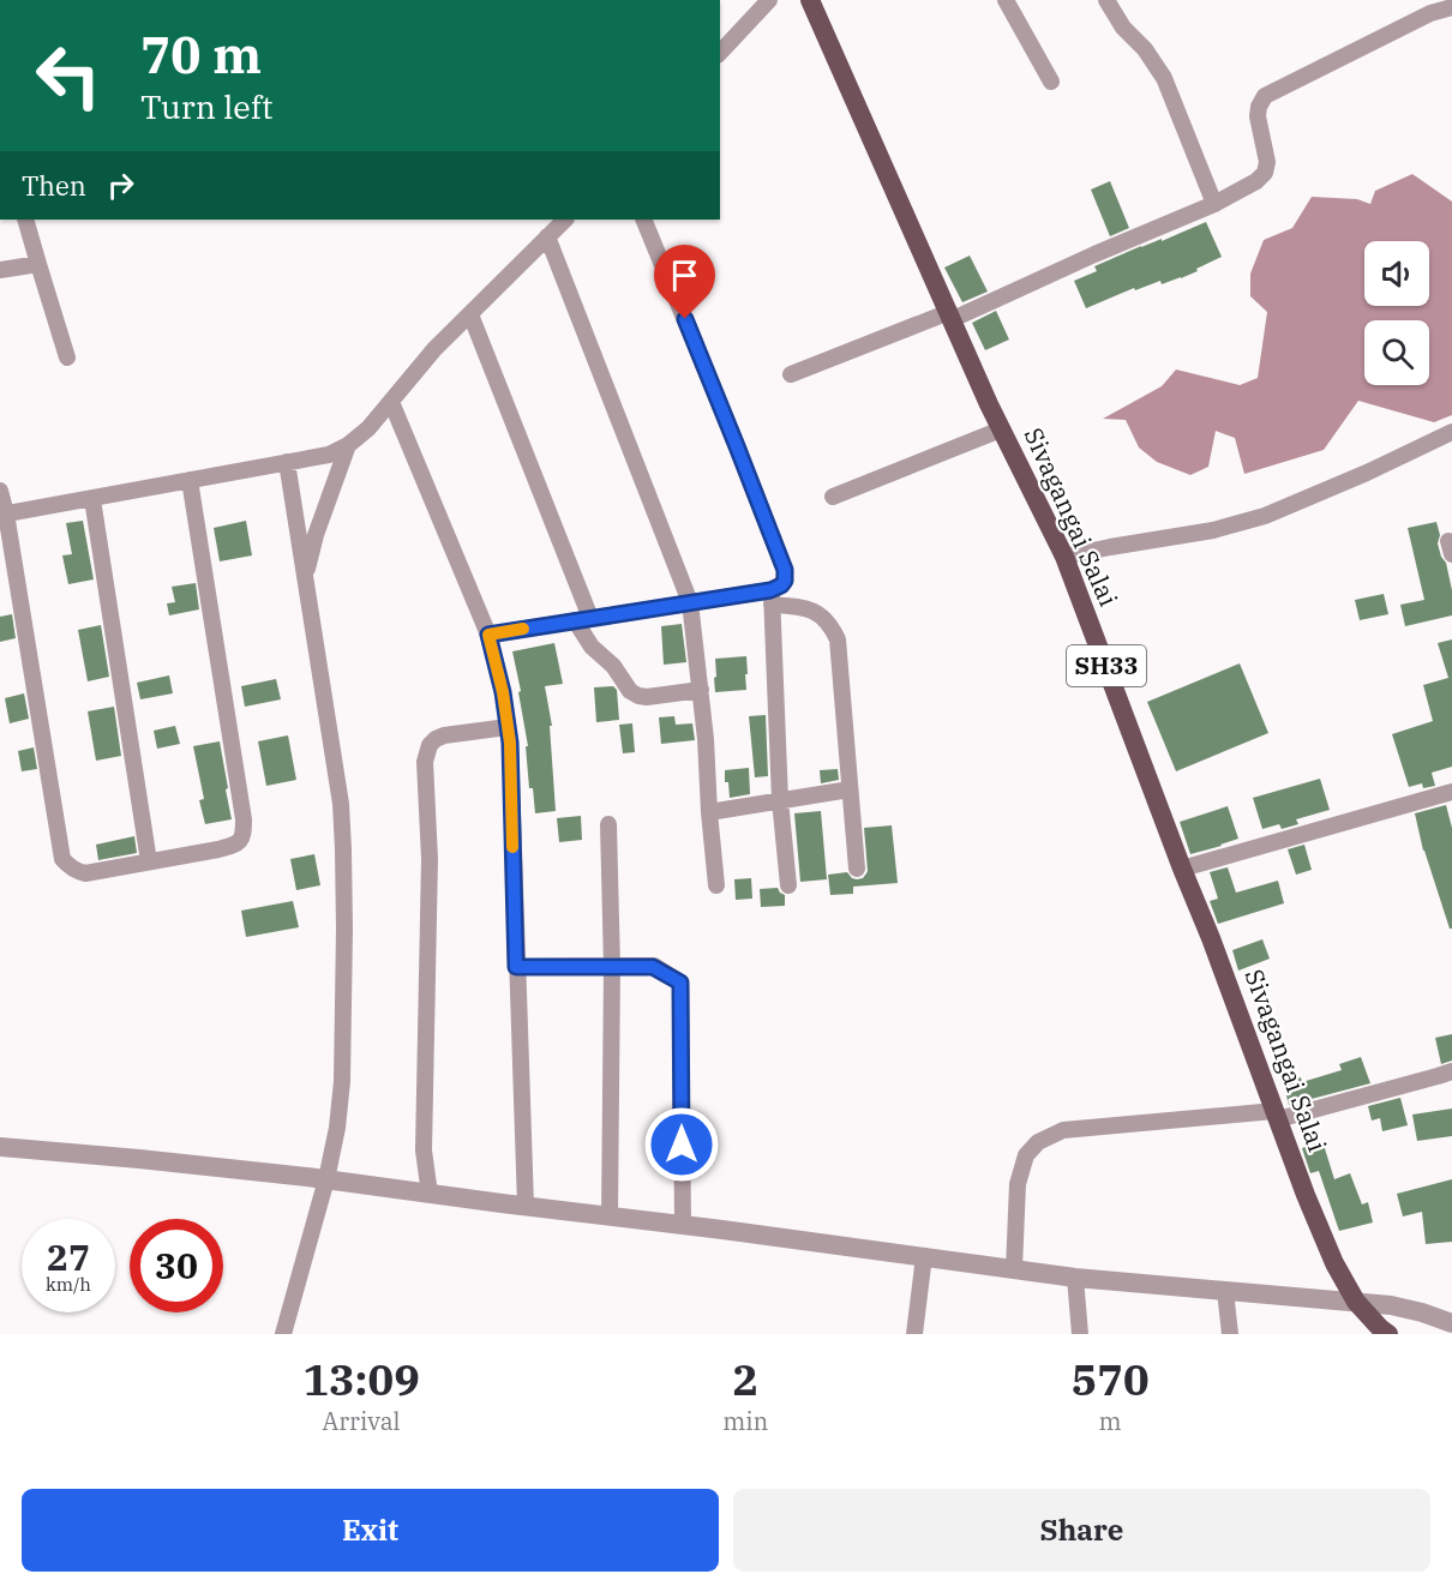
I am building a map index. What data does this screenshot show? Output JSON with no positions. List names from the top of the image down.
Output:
{
  "streets": {
    "main road": ["Sivagangai Salai", "SH33"]
  },
  "page": {
    "turn": ["70 m", "Turn left"],
    "then": "Then",
    "speed": "27 km/h",
    "limit": "30",
    "eta": [
      "13:09",
      "Arrival",
      "2",
      "min",
      "570",
      "m"
    ],
    "buttons": ["Exit", "Share"]
  }
}
